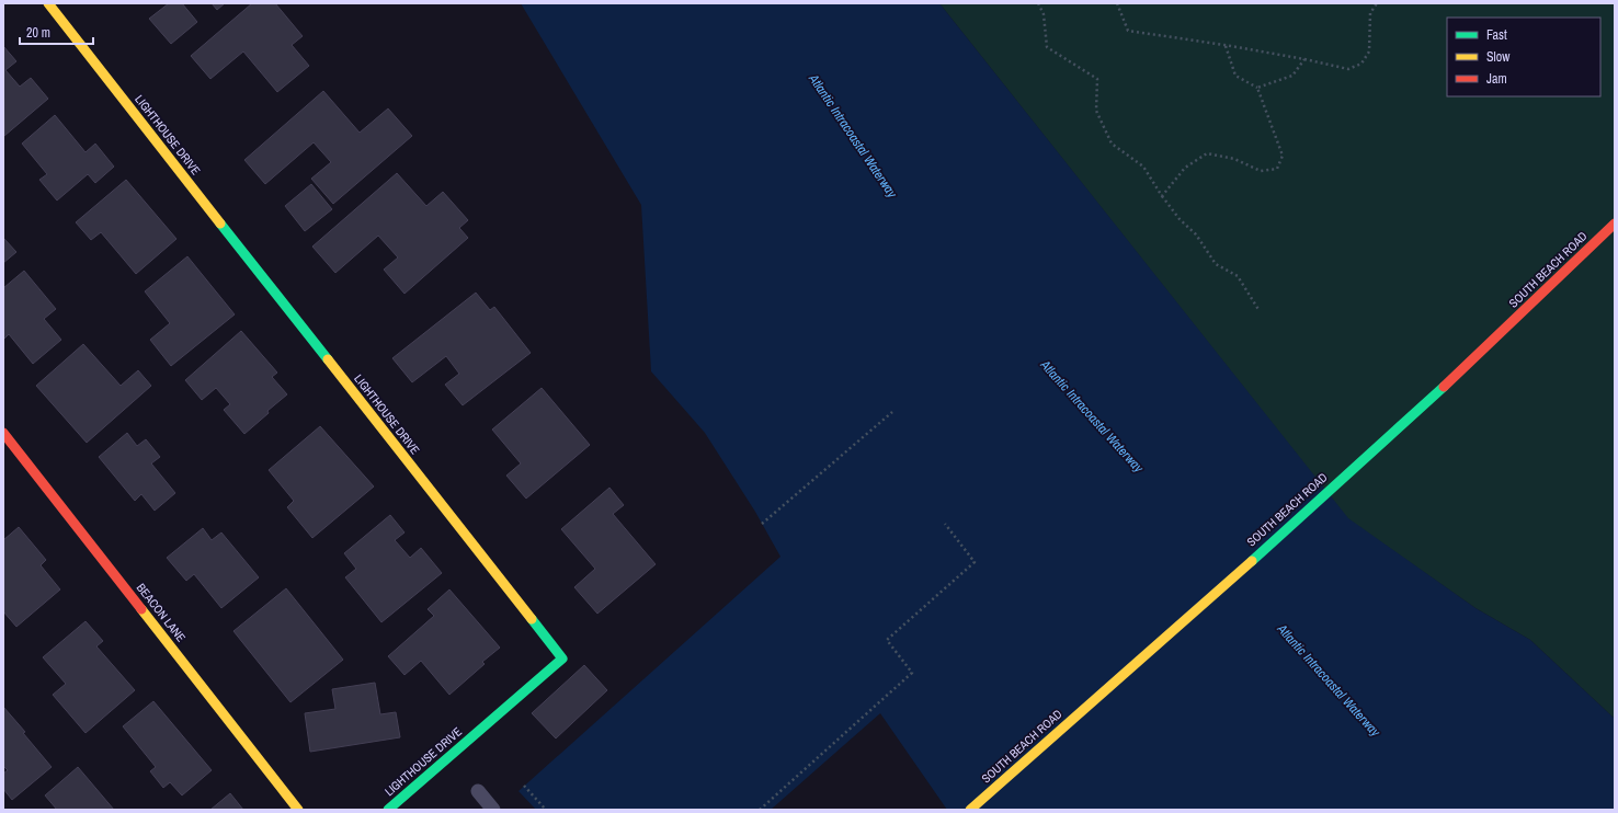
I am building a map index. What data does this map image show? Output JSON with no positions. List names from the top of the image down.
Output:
{
  "streets": {
    "street": ["LIGHTHOUSE DRIVE", "SOUTH BEACH ROAD", "BEACON LANE"]
  },
  "water": ["Atlantic Intracoastal Waterway"],
  "legend": ["Fast", "Slow", "Jam"],
  "scale_bar": "20 m"
}
